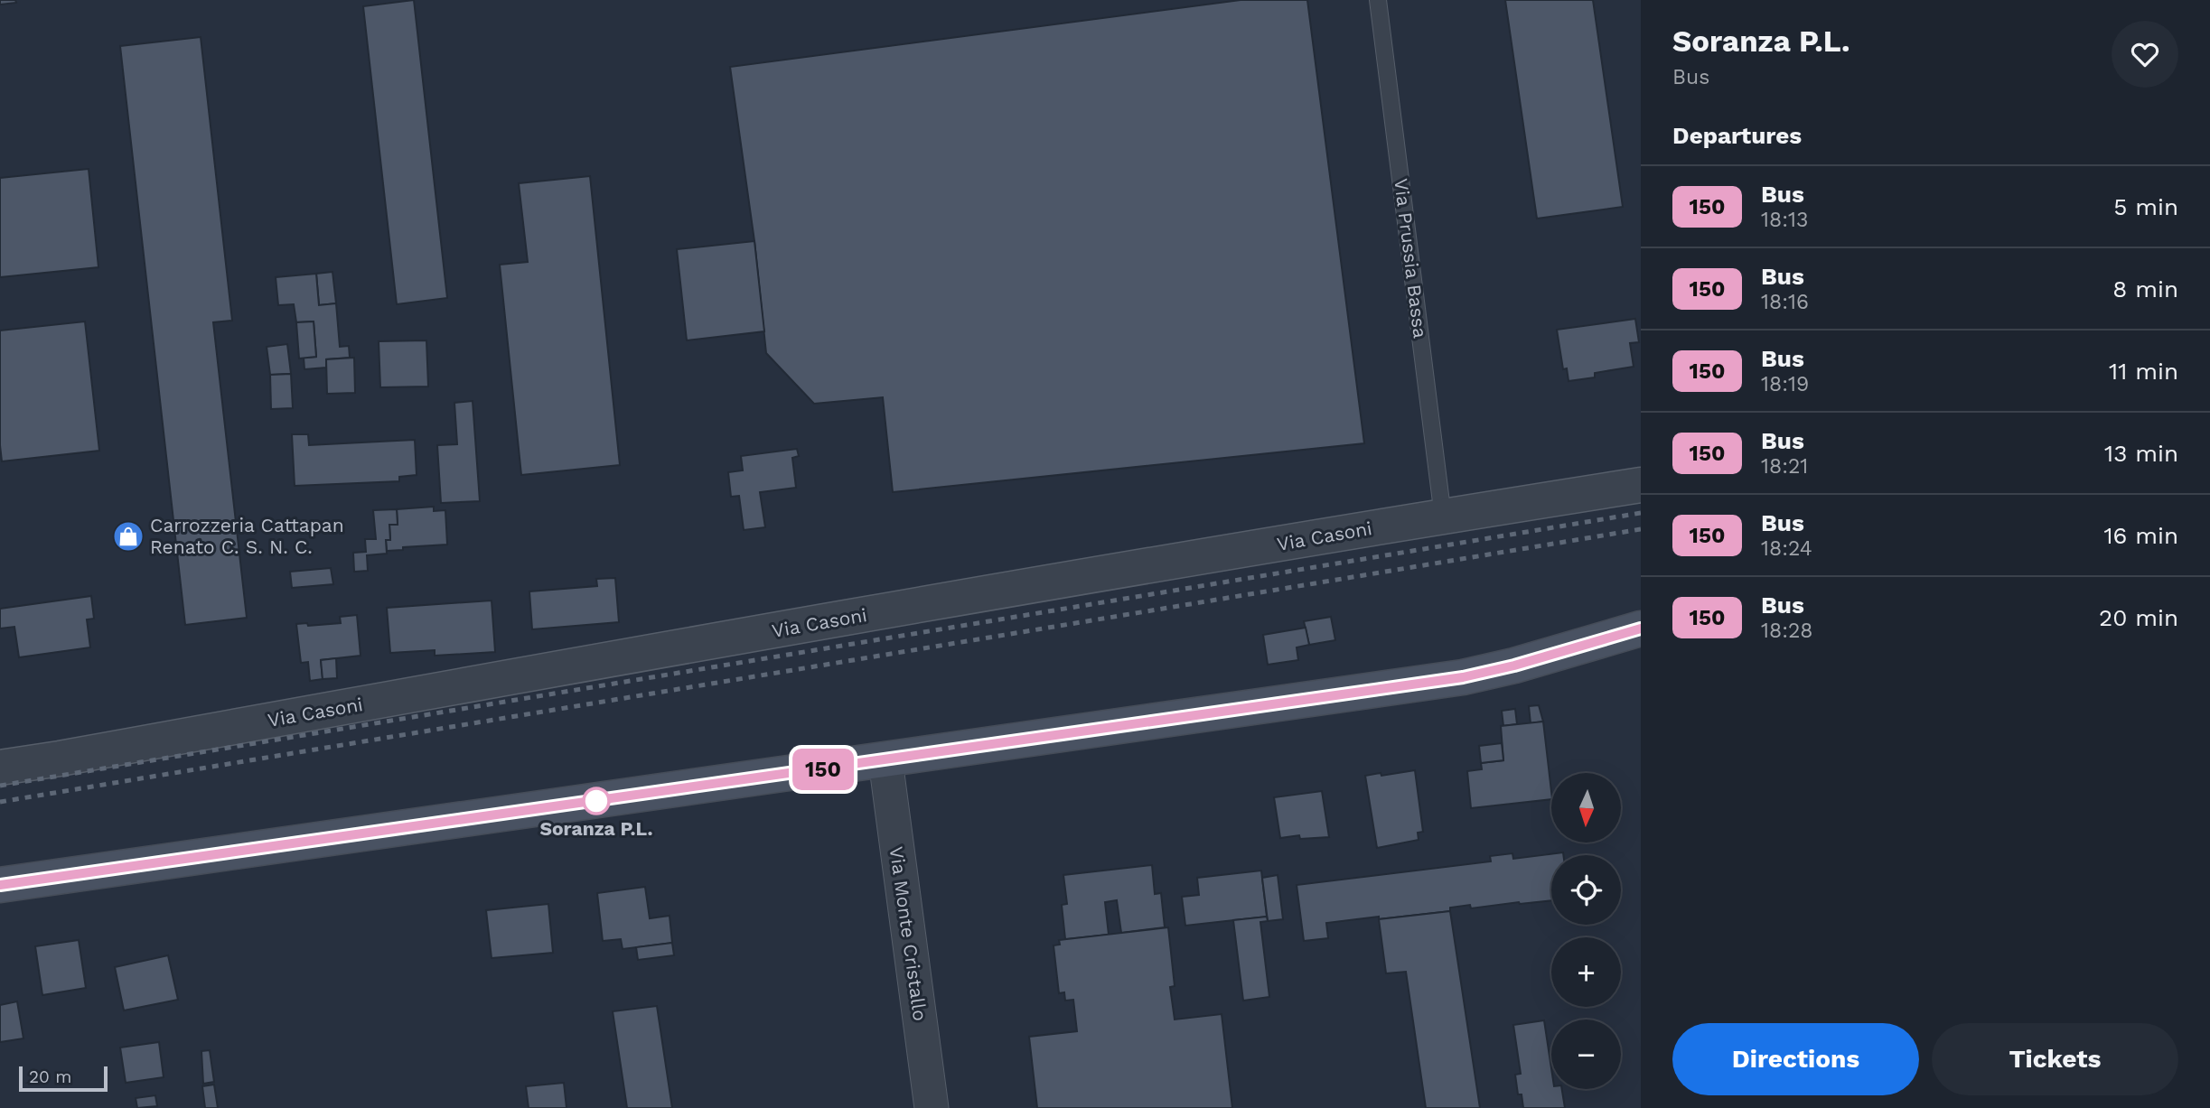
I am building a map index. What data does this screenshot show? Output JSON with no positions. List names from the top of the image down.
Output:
{
  "streets": {
    "street": ["Via Casoni", "Via Monte Cristallo"],
    "lane": ["Via Prussia Bassa"]
  },
  "crossings": [
    ["Via Prussia Bassa", "Via Casoni"]
  ],
  "places": {
    "shop": ["Carrozzeria Cattapan Renato C. S. N. C."],
    "other": ["Soranza P.L."]
  },
  "lines": ["bus line 150"],
  "scale_bar": "20 m",
  "north": "bottom",
  "page": {
    "on_map": "150",
    "heading": [
      ["Soranza P.L.", "Bus"],
      "Departures"
    ],
    "list": [
      {
        "mark": "150",
        "name": "Bus",
        "note": "18:13",
        "value": "5 min"
      },
      {
        "mark": "150",
        "name": "Bus",
        "note": "18:16",
        "value": "8 min"
      },
      {
        "mark": "150",
        "name": "Bus",
        "note": "18:19",
        "value": "11 min"
      },
      {
        "mark": "150",
        "name": "Bus",
        "note": "18:21",
        "value": "13 min"
      },
      {
        "mark": "150",
        "name": "Bus",
        "note": "18:24",
        "value": "16 min"
      },
      {
        "mark": "150",
        "name": "Bus",
        "note": "18:28",
        "value": "20 min"
      }
    ],
    "map_buttons": ["+", "−"],
    "buttons": ["Directions", "Tickets"],
    "scale": "20 m"
  }
}
